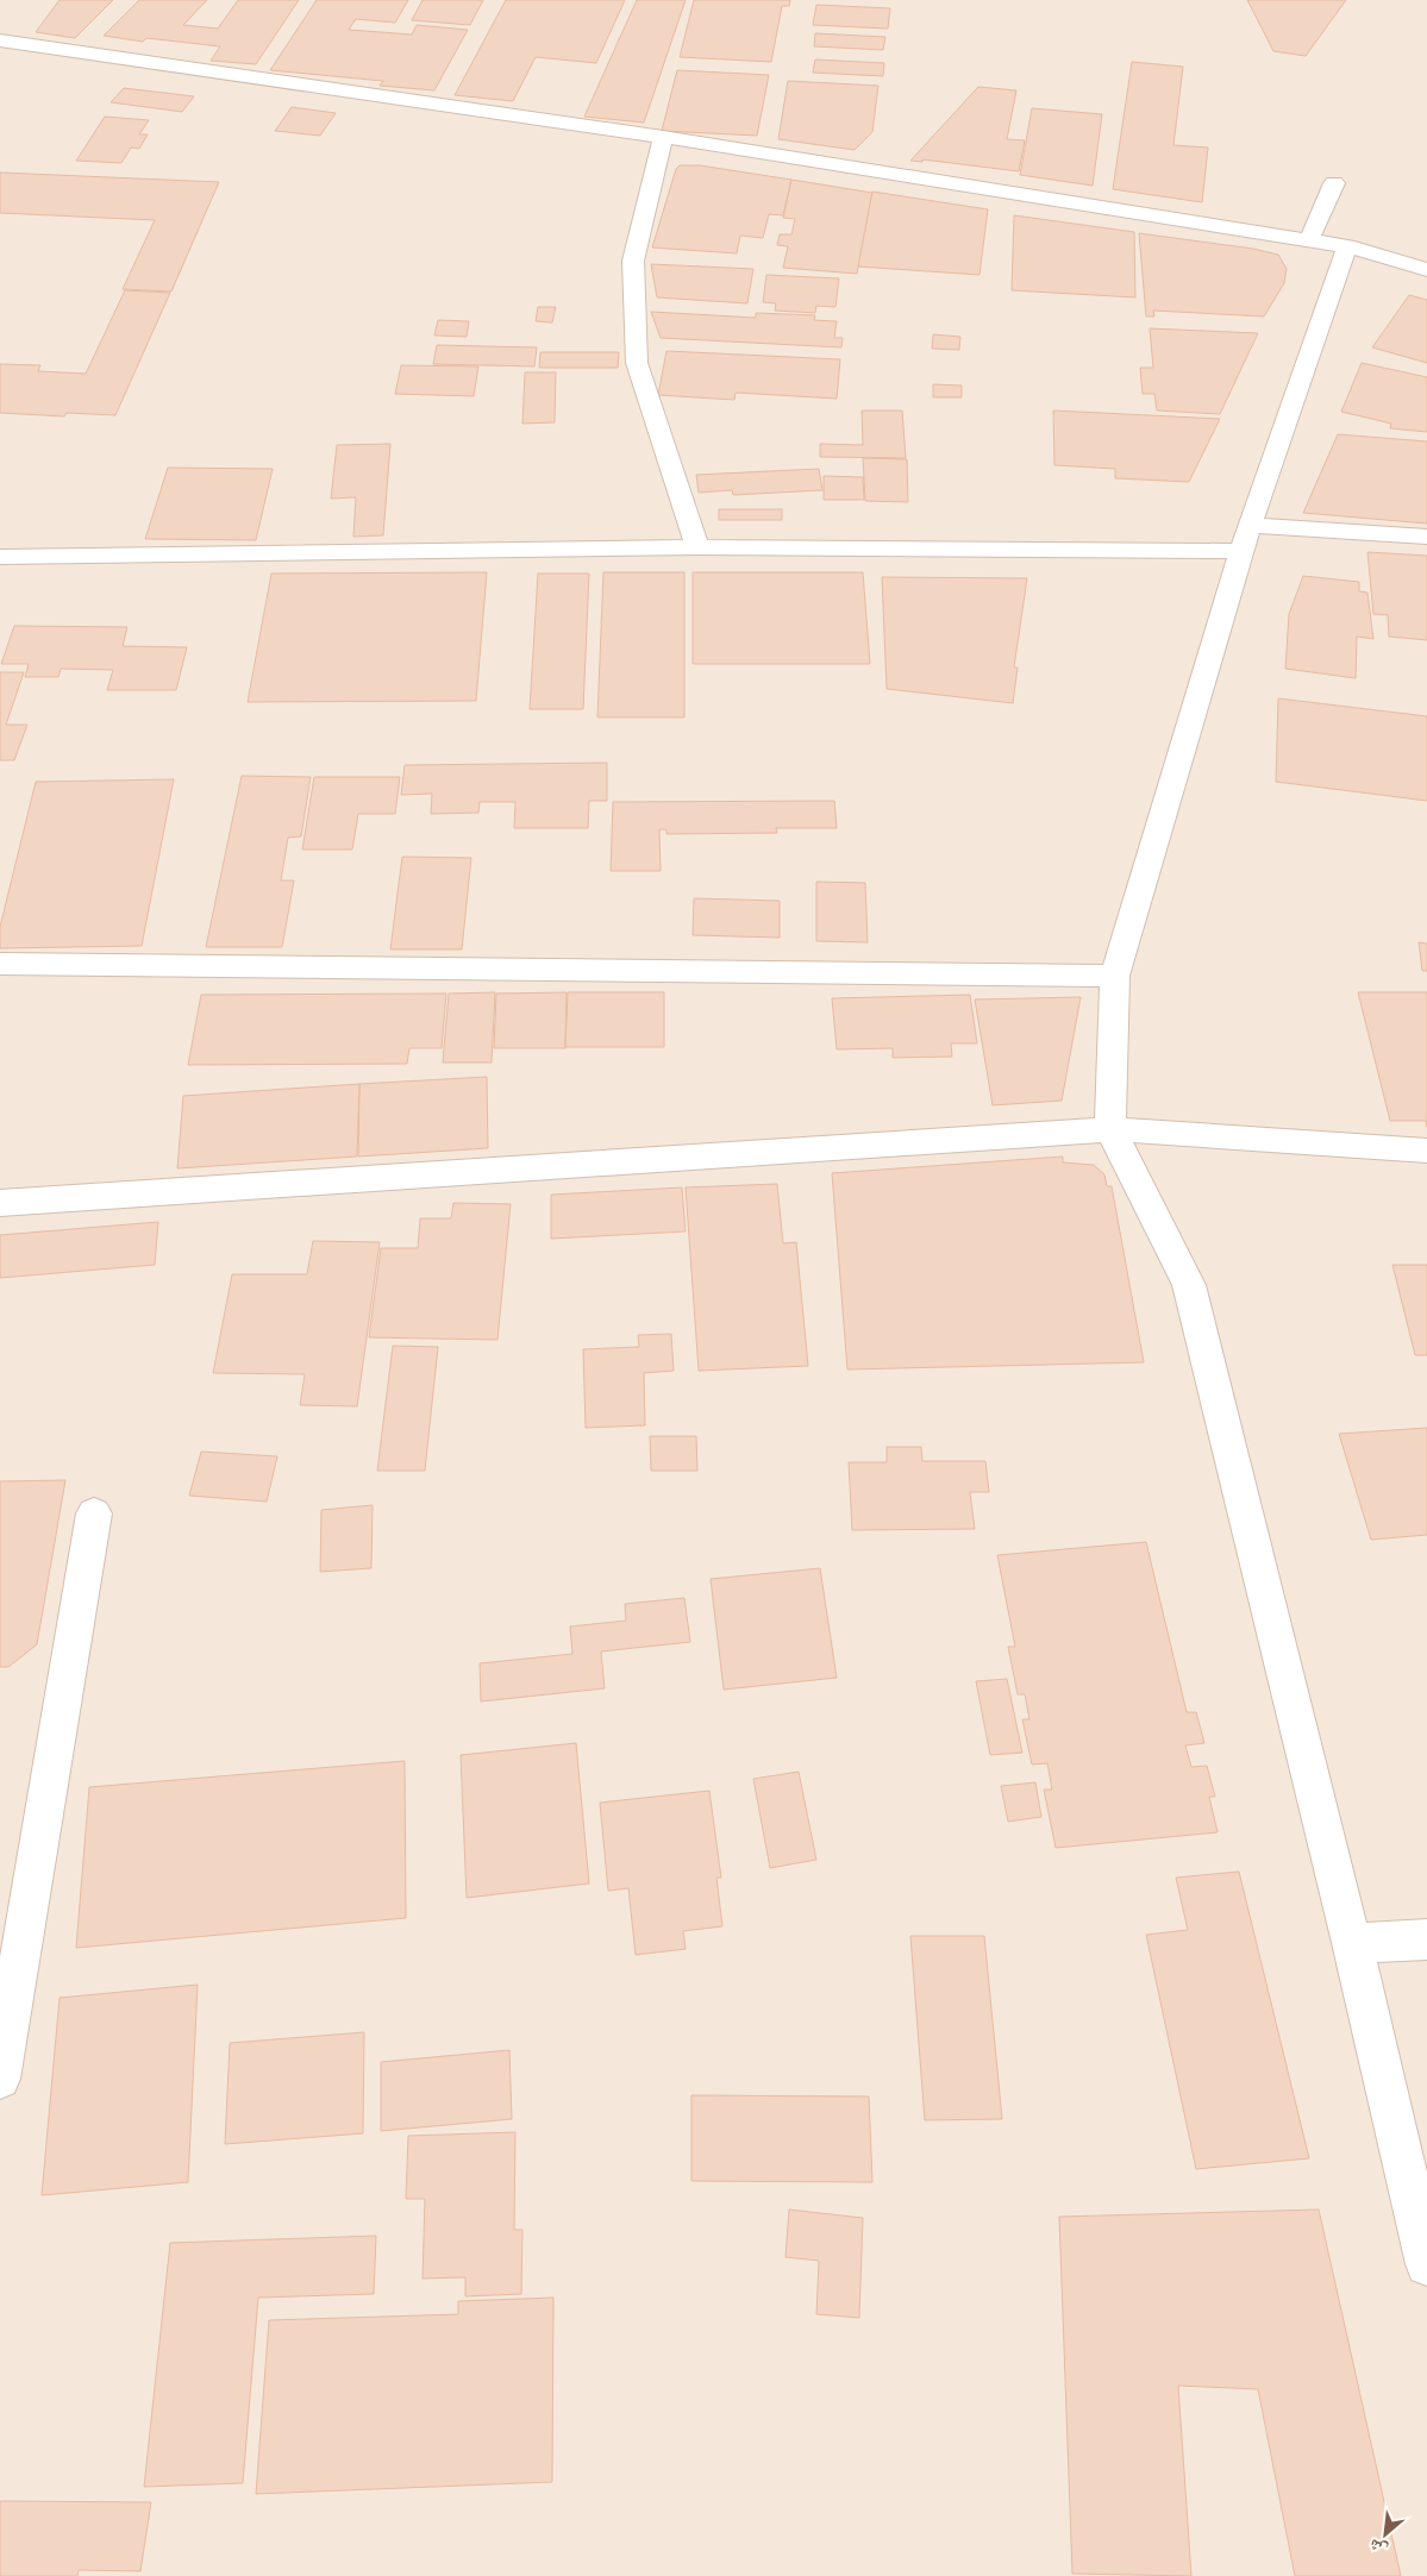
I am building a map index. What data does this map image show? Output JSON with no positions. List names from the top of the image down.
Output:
{
  "north": "bottom left"
}
